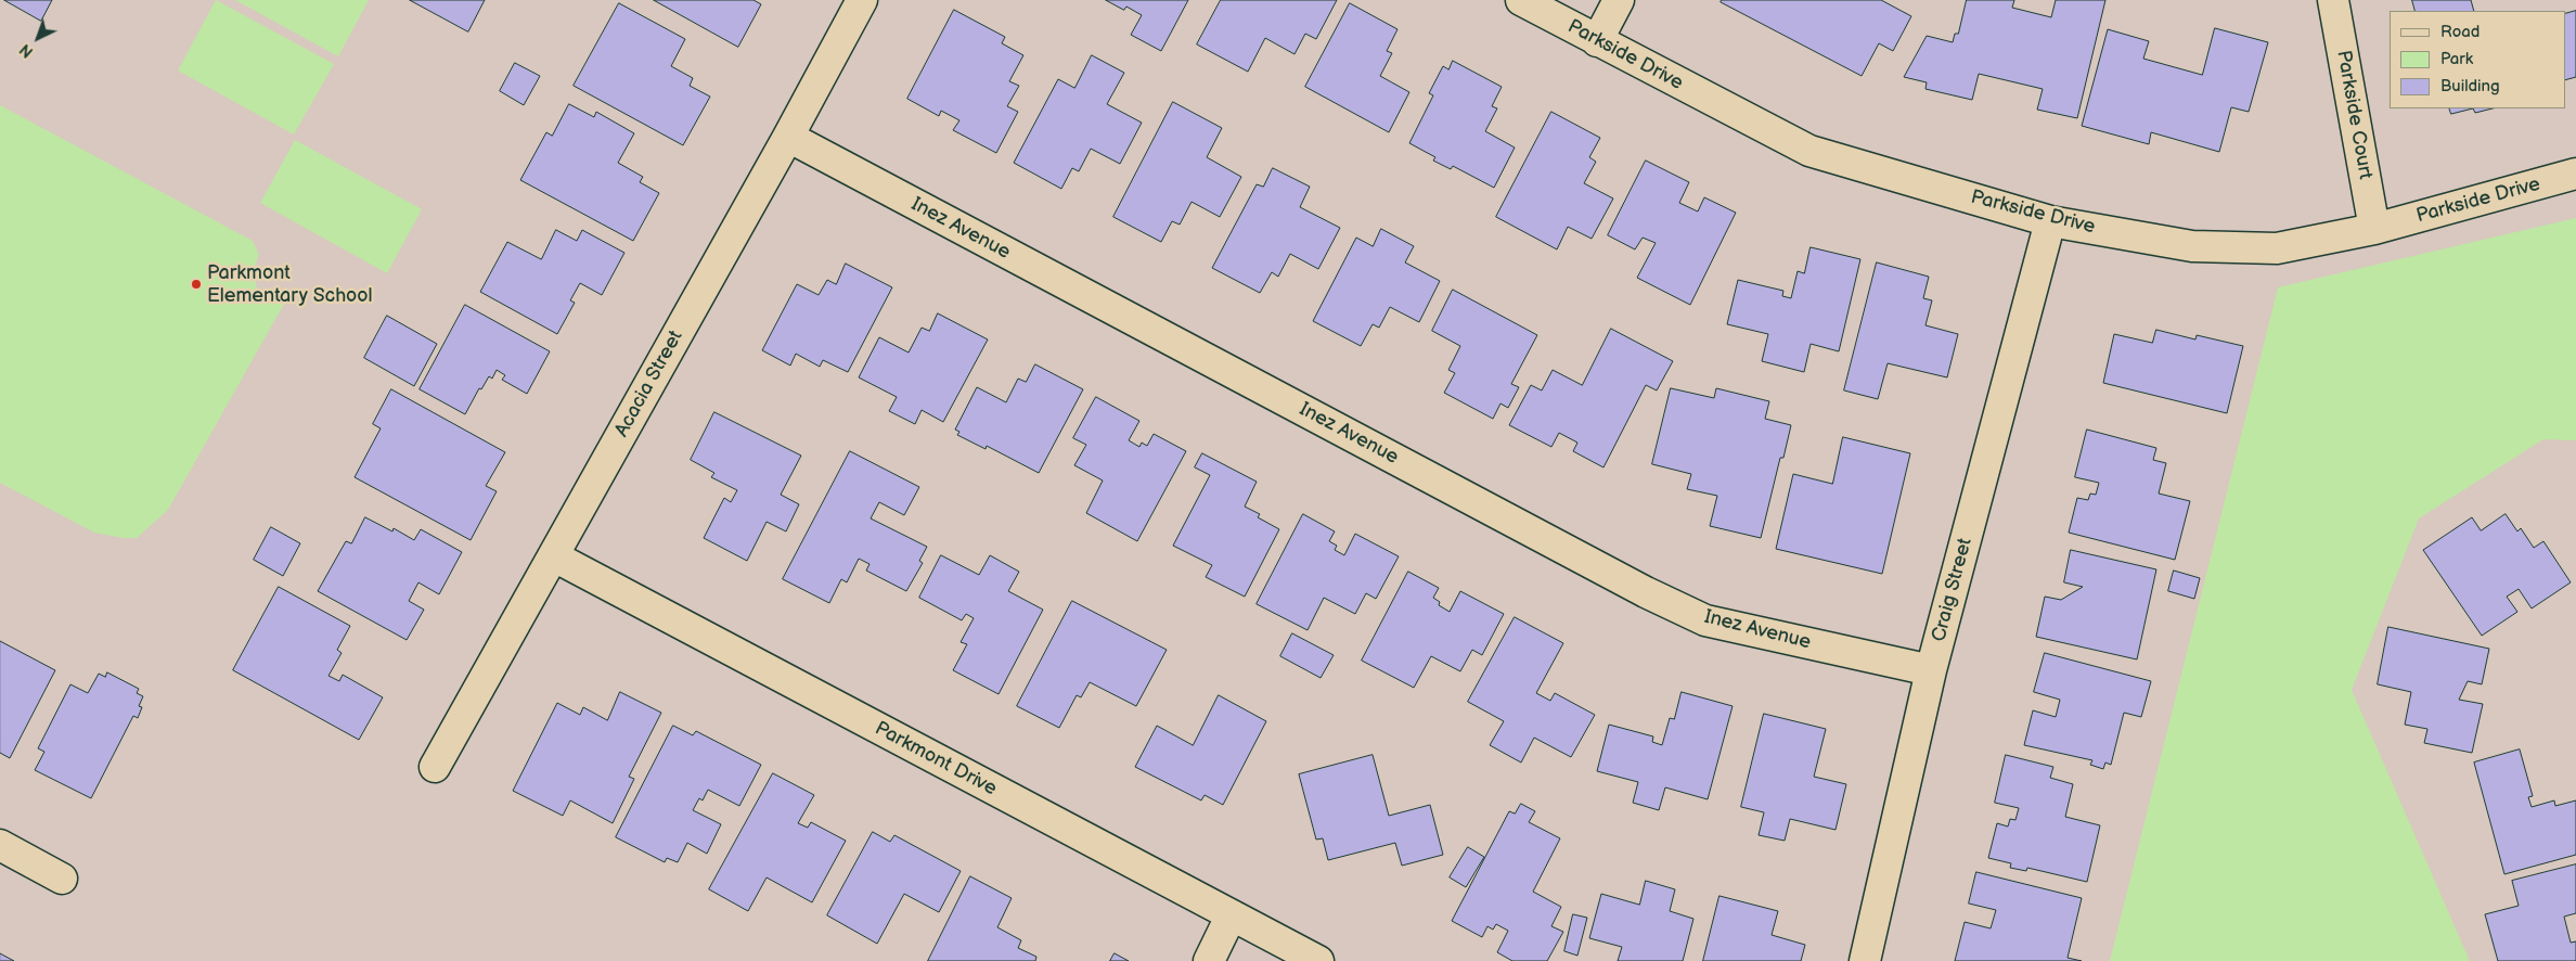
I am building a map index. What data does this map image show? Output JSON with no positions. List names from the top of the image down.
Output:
{
  "streets": {
    "street": [
      "Parkside Drive",
      "Parkside Court",
      "Inez Avenue",
      "Acacia Street",
      "Craig Street",
      "Parkmont Drive"
    ]
  },
  "crossings": [
    ["Parkside Drive", "Parkside Court"],
    ["Parkside Drive", "Craig Street"],
    ["Inez Avenue", "Acacia Street"],
    ["Inez Avenue", "Craig Street"],
    ["Acacia Street", "Parkmont Drive"]
  ],
  "places": ["Parkmont Elementary School"],
  "legend": ["Road", "Park", "Building"],
  "north": "bottom left"
}
